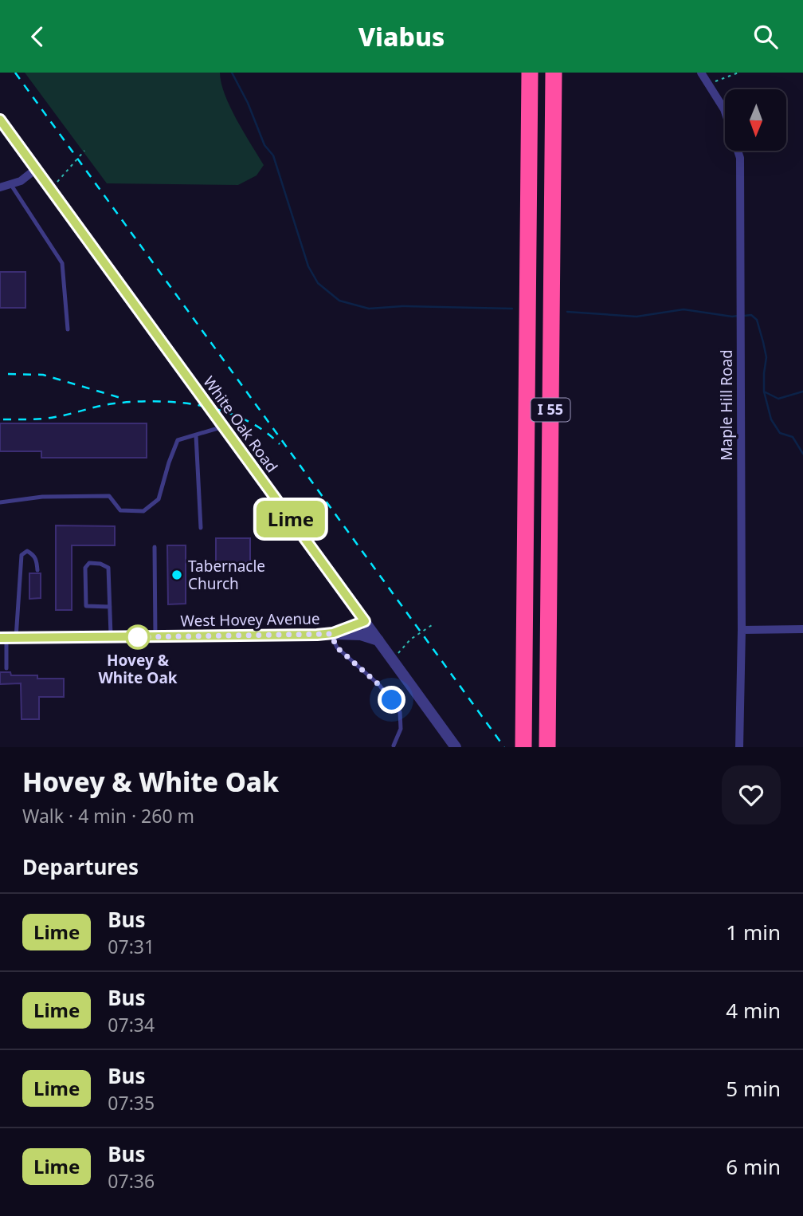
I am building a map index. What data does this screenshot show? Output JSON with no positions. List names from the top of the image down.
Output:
{
  "streets": {
    "highway": ["I 55"],
    "street": ["Maple Hill Road", "White Oak Road", "West Hovey Avenue"]
  },
  "crossings": [
    ["White Oak Road", "West Hovey Avenue"]
  ],
  "places": ["Tabernacle Church", "Hovey & White Oak"],
  "lines": ["bus line Lime"],
  "north": "bottom",
  "page": {
    "header": "Viabus",
    "on_map": "Lime",
    "heading": [
      ["Hovey & White Oak", "Walk · 4 min · 260 m"],
      "Departures"
    ],
    "list": [
      {
        "mark": "Lime",
        "name": "Bus",
        "note": "07:31",
        "value": "1 min"
      },
      {
        "mark": "Lime",
        "name": "Bus",
        "note": "07:34",
        "value": "4 min"
      },
      {
        "mark": "Lime",
        "name": "Bus",
        "note": "07:35",
        "value": "5 min"
      },
      {
        "mark": "Lime",
        "name": "Bus",
        "note": "07:36",
        "value": "6 min"
      }
    ]
  }
}
